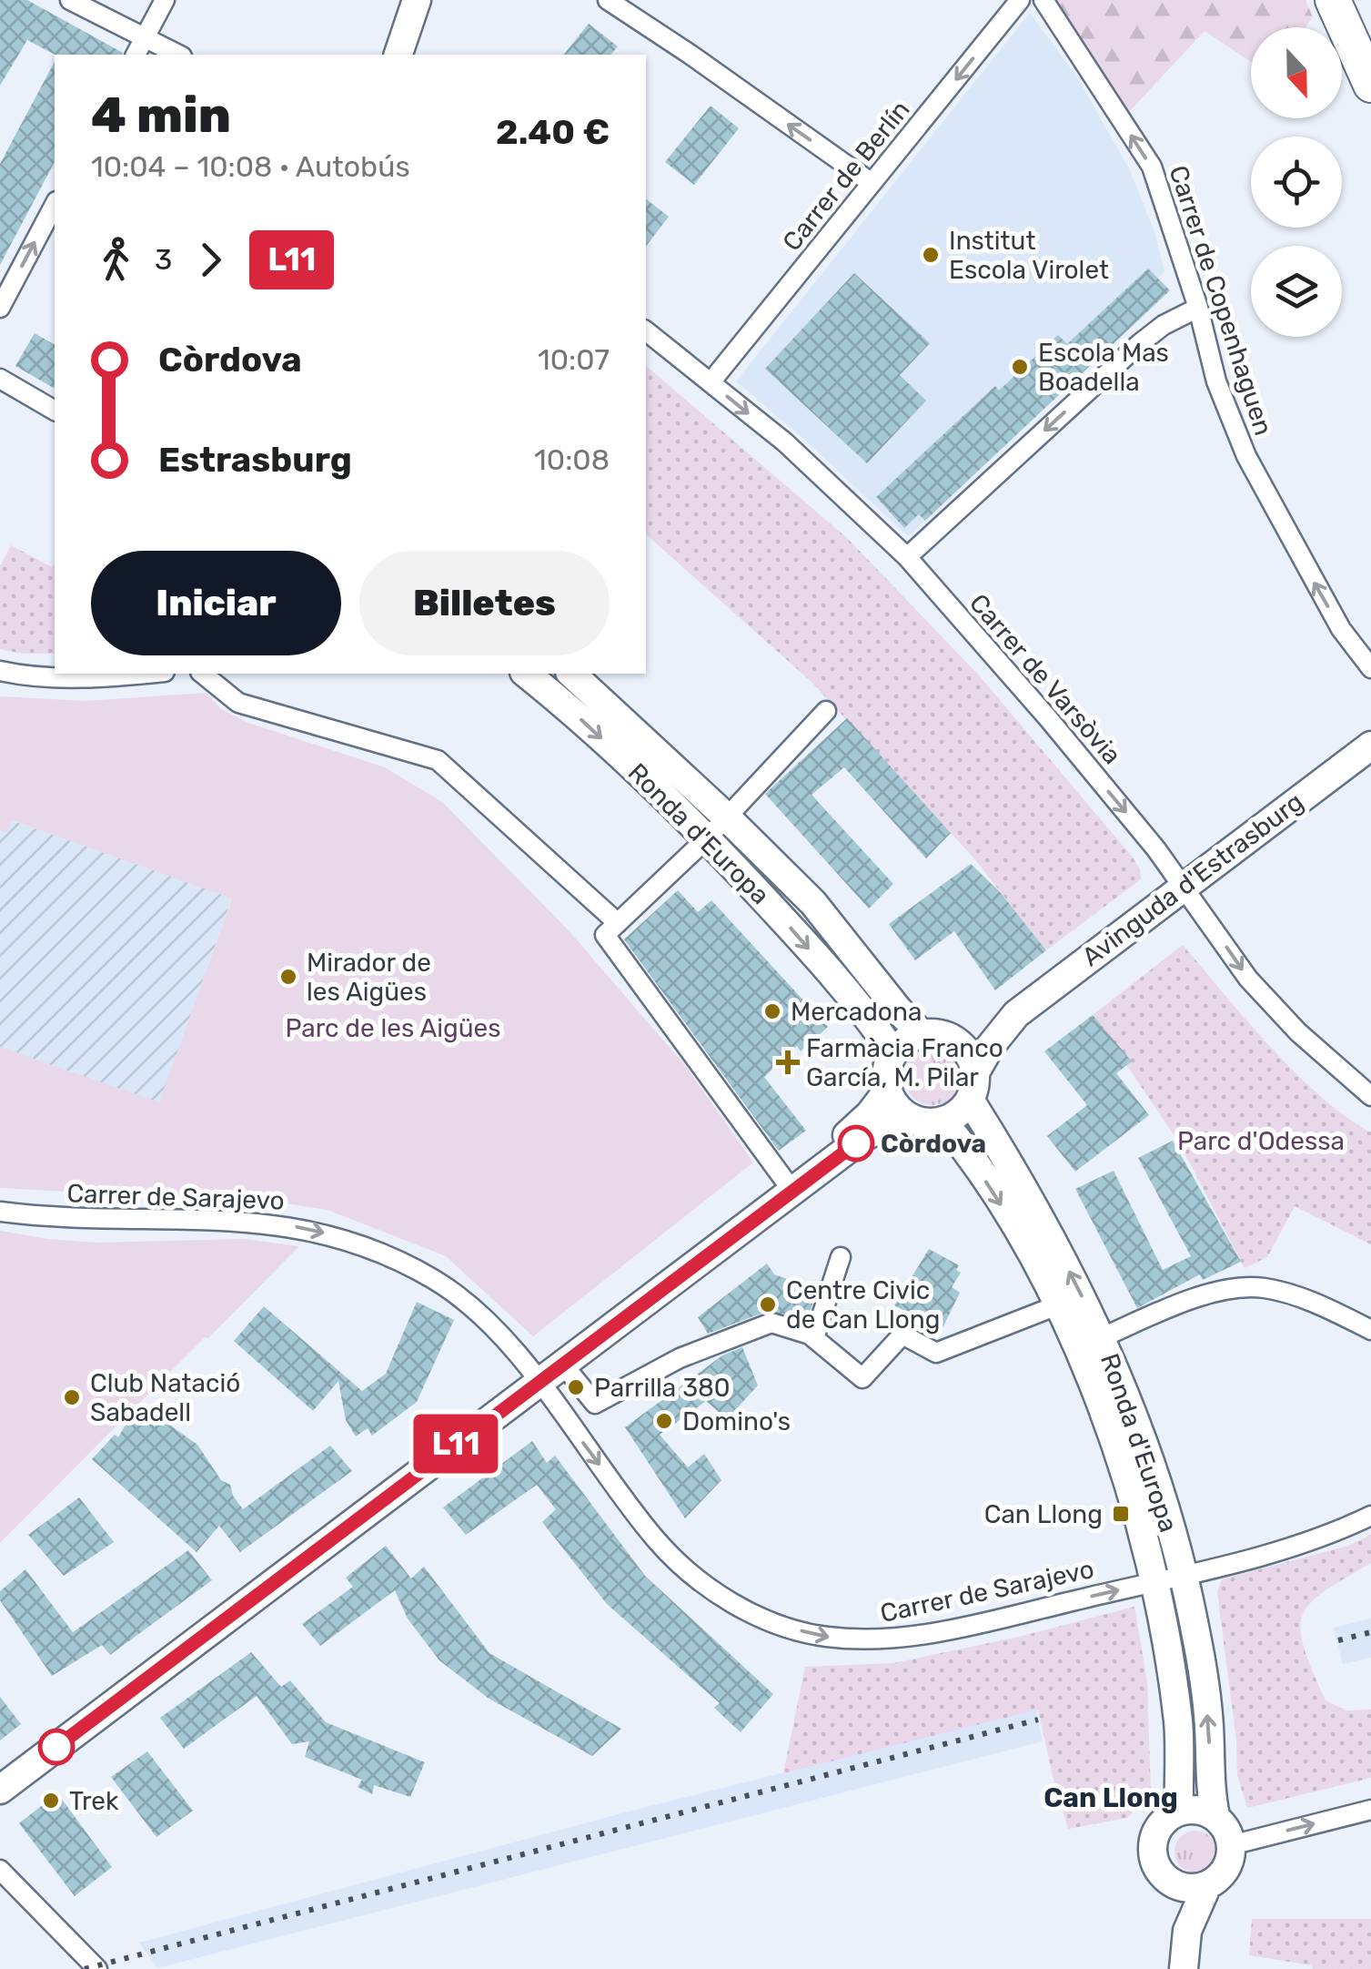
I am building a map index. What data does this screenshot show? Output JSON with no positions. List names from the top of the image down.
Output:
{
  "streets": {
    "main road": ["Ronda d'Europa", "Avinguda d'Estrasburg"],
    "street": [
      "Carrer de Berlín",
      "Carrer de Copenhaguen",
      "Carrer de Varsòvia",
      "Carrer de Sarajevo"
    ]
  },
  "crossings": [
    ["Carrer de Berlín", "Carrer de Varsòvia"],
    ["Carrer de Varsòvia", "Avinguda d'Estrasburg"],
    ["Ronda d'Europa", "Avinguda d'Estrasburg"],
    ["Ronda d'Europa", "Carrer de Sarajevo"]
  ],
  "one_way": [
    "Carrer de Berlín",
    "Carrer de Copenhaguen",
    "Carrer de Varsòvia",
    "Carrer de Sarajevo"
  ],
  "districts": ["Can Llong"],
  "parks": ["Parc de les Aigües", "Parc d'Odessa"],
  "places": {
    "other": [
      "Institut Escola Virolet",
      "Escola Mas Boadella",
      "Mirador de les Aigües",
      "Mercadona",
      "Còrdova",
      "Centre Civic de Can Llong",
      "Parrilla 380",
      "Club Natació Sabadell",
      "Domino's",
      "Trek"
    ],
    "health": ["Farmàcia Franco García, M. Pilar"],
    "transit": ["Can Llong"]
  },
  "lines": ["bus line L11"],
  "north": "bottom",
  "page": {
    "on_map": "L11",
    "heading": ["4 min", "10:04 – 10:08 · Autobús", "2.40 €"],
    "legs": ["3", "L11"],
    "list": [
      {
        "name": "Còrdova",
        "value": "10:07"
      },
      {
        "name": "Estrasburg",
        "value": "10:08"
      }
    ],
    "buttons": ["Iniciar", "Billetes"]
  }
}
